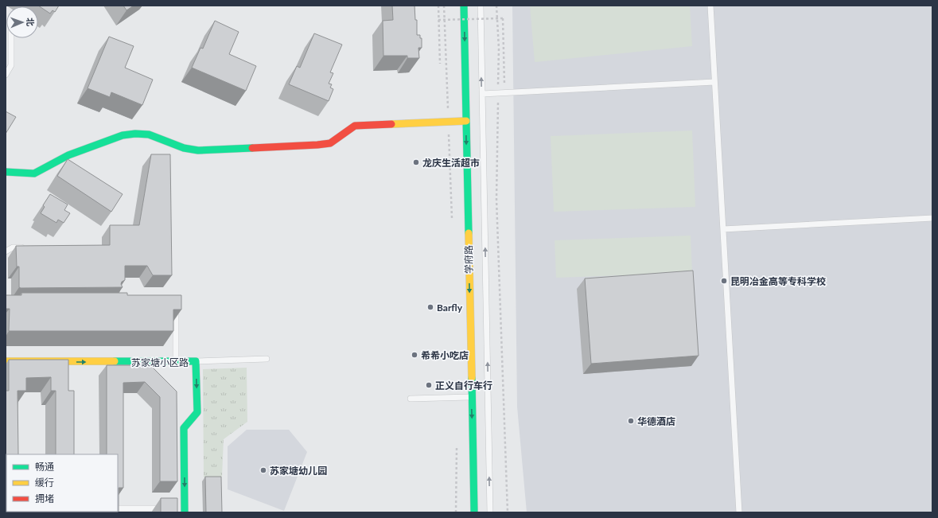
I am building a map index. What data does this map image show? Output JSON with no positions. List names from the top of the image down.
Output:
{
  "streets": {
    "street": ["学府路", "苏家塘小区路"]
  },
  "places": [
    "龙庆生活超市",
    "昆明冶金高等专科学校",
    "Barfly",
    "希希小吃店",
    "正义自行车行",
    "华德酒店",
    "苏家塘幼儿园"
  ],
  "legend": ["畅通", "缓行", "拥堵"],
  "north": "right"
}
